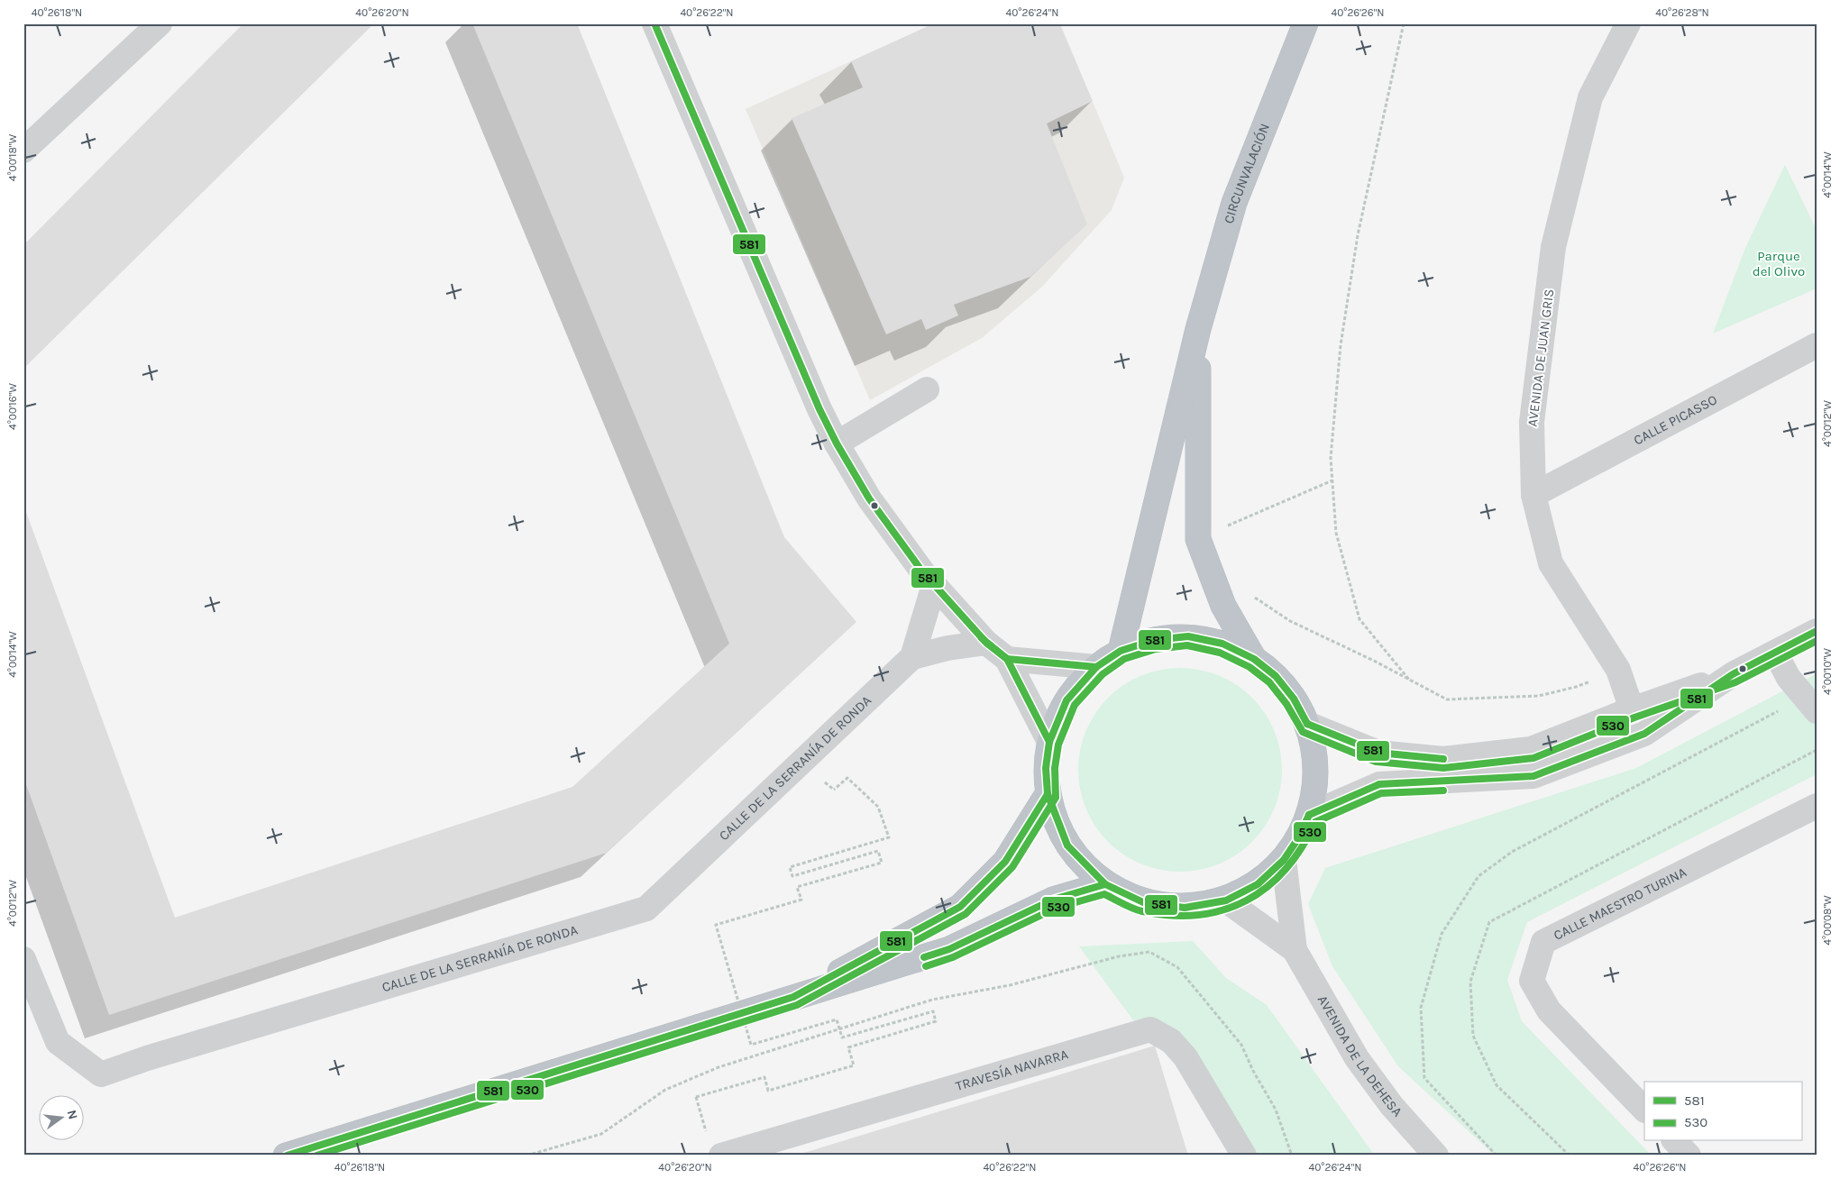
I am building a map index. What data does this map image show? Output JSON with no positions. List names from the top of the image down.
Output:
{
  "streets": {
    "highway": ["CIRCUNVALACIÓN"],
    "street": [
      "AVENIDA DE JUAN GRIS",
      "CALLE PICASSO",
      "CALLE DE LA SERRANÍA DE RONDA",
      "CALLE MAESTRO TURINA",
      "AVENIDA DE LA DEHESA",
      "TRAVESÍA NAVARRA"
    ]
  },
  "crossings": [
    ["AVENIDA DE JUAN GRIS", "CALLE PICASSO"]
  ],
  "parks": ["Parque del Olivo"],
  "lines": ["transit line 581", "transit line 530"],
  "legend": ["581", "530"],
  "north": "right",
  "coordinates": [
    "40°26'18\"N",
    "40°26'20\"N",
    "40°26'22\"N",
    "40°26'24\"N",
    "40°26'26\"N",
    "40°26'28\"N",
    "4°00'18\"W",
    "4°00'14\"W",
    "4°00'16\"W",
    "4°00'12\"W",
    "4°00'10\"W",
    "4°00'08\"W"
  ]
}
